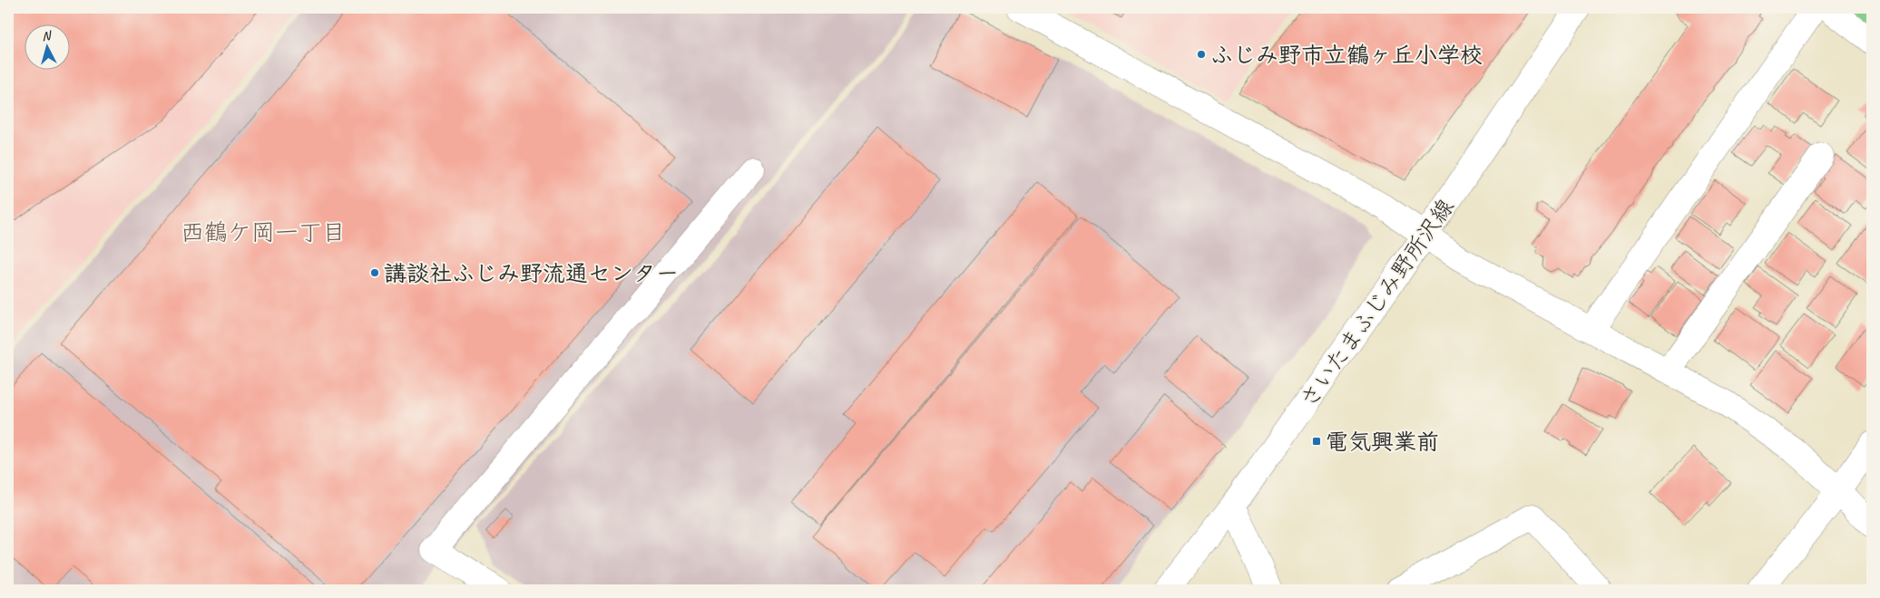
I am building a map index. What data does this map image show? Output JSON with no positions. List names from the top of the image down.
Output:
{
  "streets": {
    "street": ["さいたまふじみ野所沢線"]
  },
  "districts": ["西鶴ケ岡一丁目"],
  "places": {
    "other": ["ふじみ野市立鶴ヶ丘小学校", "講談社ふじみ野流通センター"],
    "transit": ["電気興業前"]
  },
  "north": "top"
}
